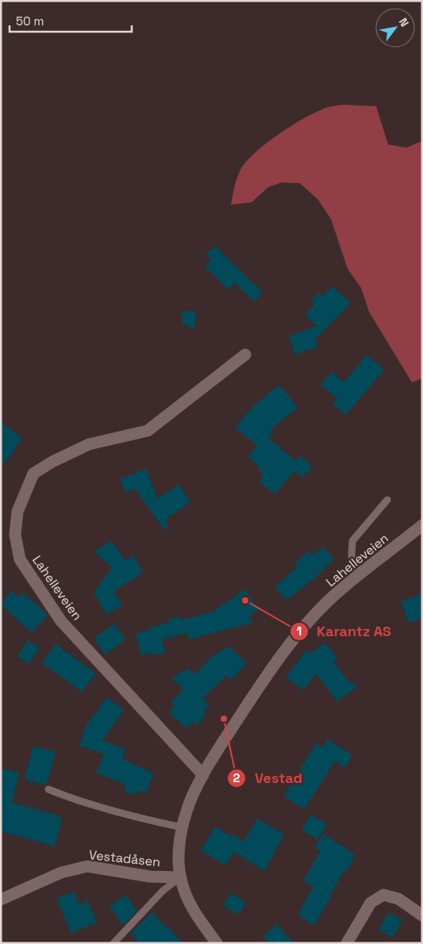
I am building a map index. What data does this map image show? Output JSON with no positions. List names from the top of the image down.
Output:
{
  "streets": {
    "street": ["Lahelleveien", "Vestadåsen"]
  },
  "crossings": [
    ["Lahelleveien", "Vestadåsen"]
  ],
  "places": ["Karantz AS", "Vestad"],
  "scale_bar": "50 m",
  "north": "top right"
}
